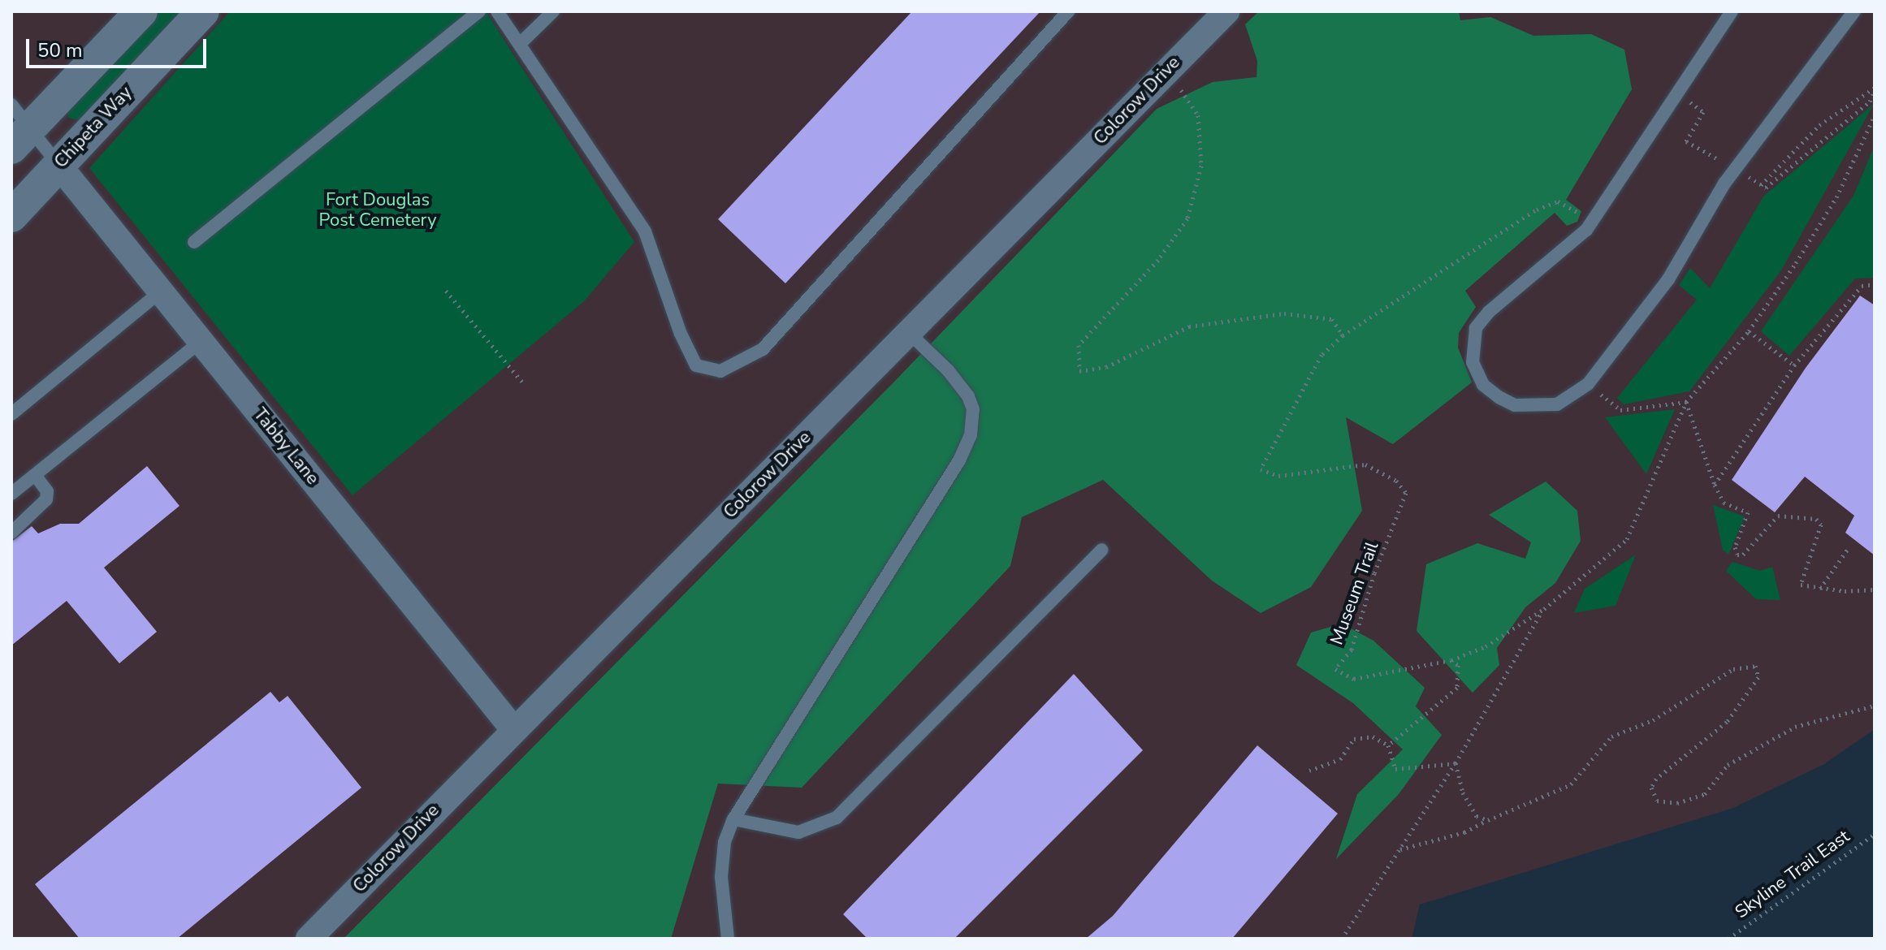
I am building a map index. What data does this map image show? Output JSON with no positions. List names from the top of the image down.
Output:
{
  "streets": {
    "street": ["Colorow Drive", "Chipeta Way", "Tabby Lane"],
    "path": ["Museum Trail", "Skyline Trail East"]
  },
  "crossings": [
    ["Colorow Drive", "Tabby Lane"],
    ["Chipeta Way", "Tabby Lane"]
  ],
  "parks": ["Fort Douglas Post Cemetery"],
  "scale_bar": "50 m"
}
